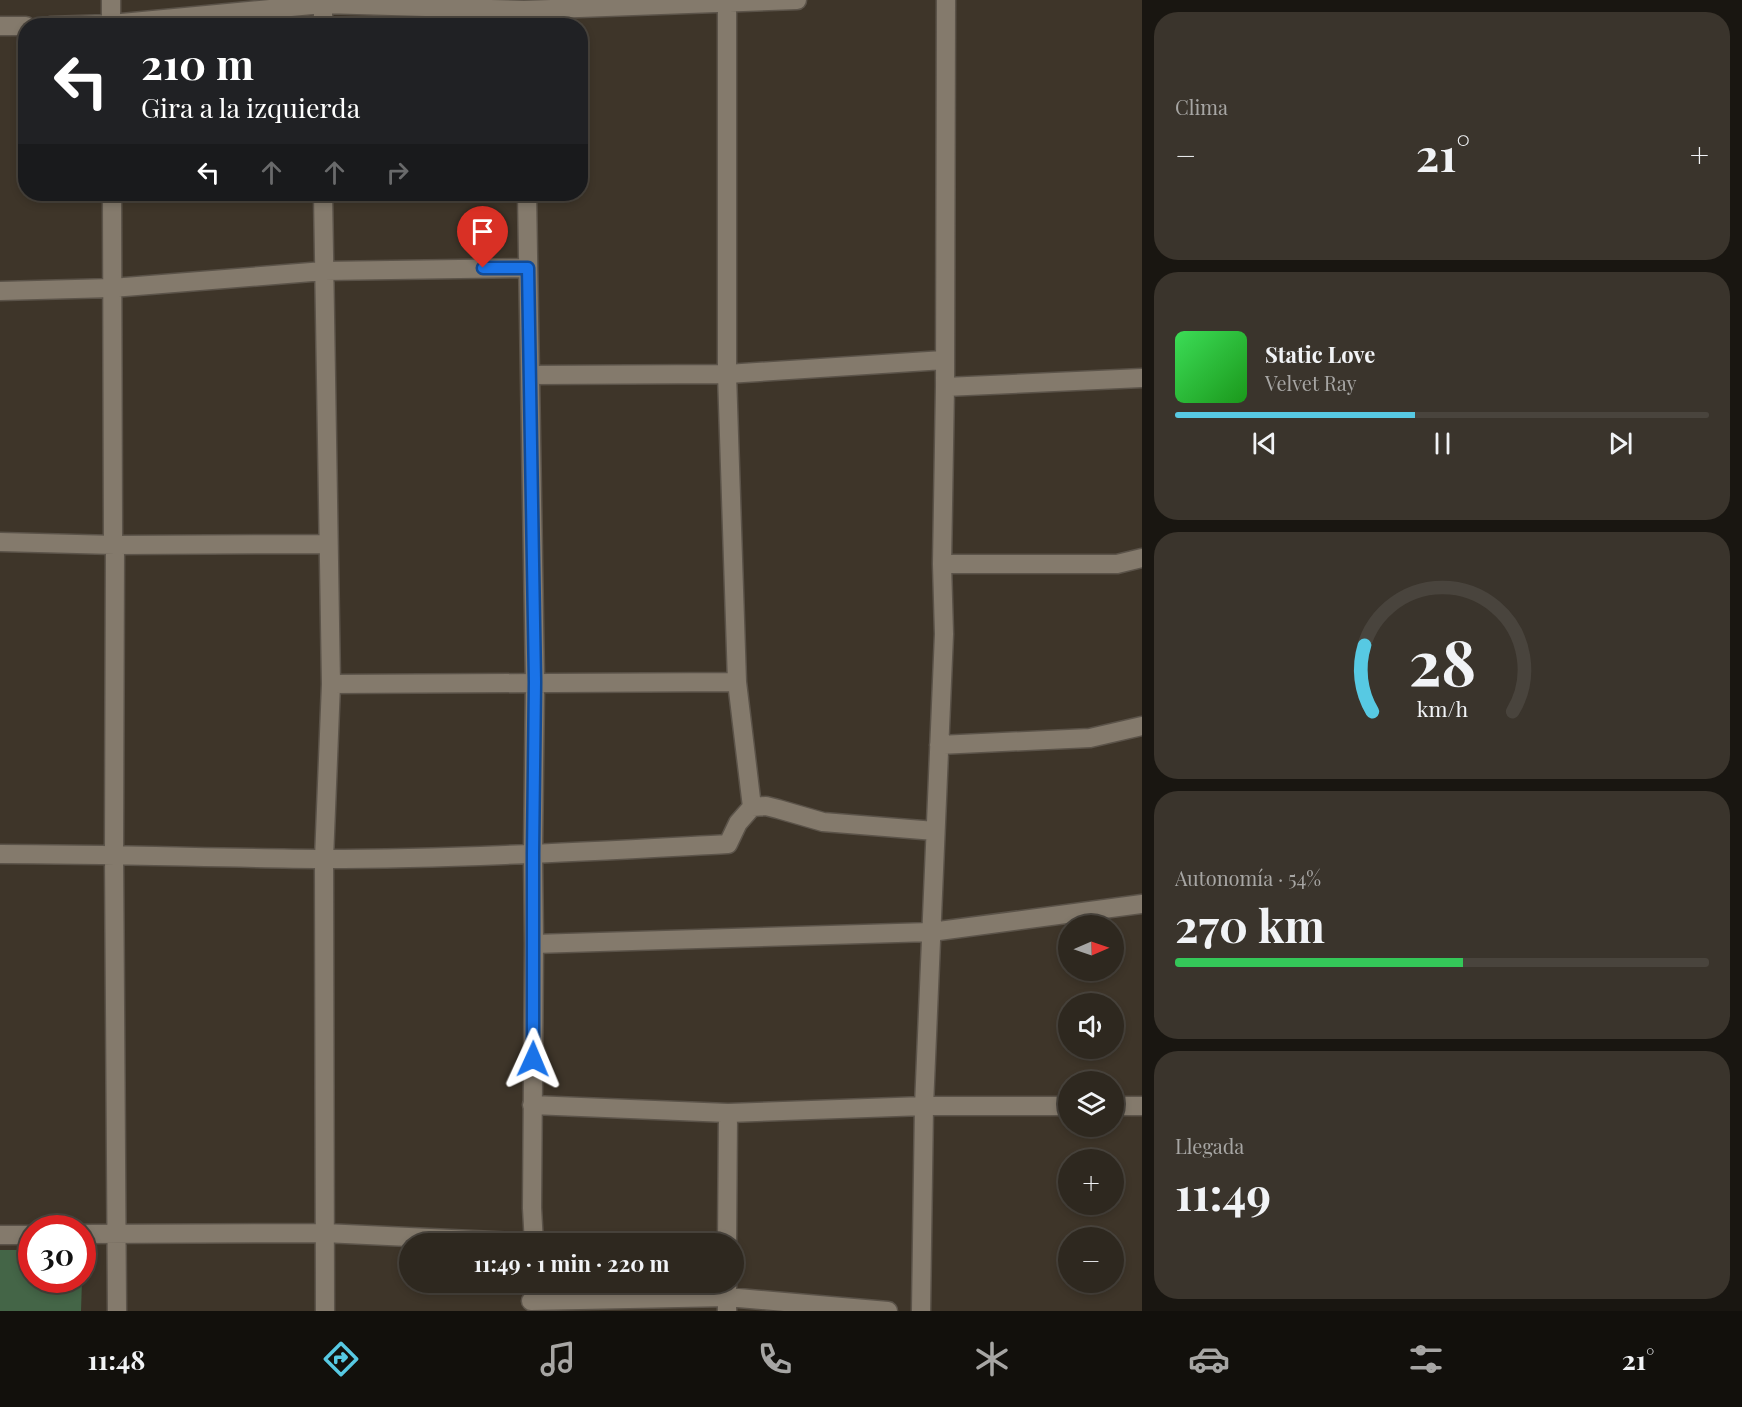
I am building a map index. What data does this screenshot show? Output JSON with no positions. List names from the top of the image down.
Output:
{
  "north": "right",
  "page": {
    "tile": [
      "Clima",
      ["Autonomía · 54%", "270 km"],
      ["Llegada", "11:49"]
    ],
    "turn": ["210 m", "Gira a la izquierda"],
    "heat": ["−", "21°", "+"],
    "song": ["Static Love", "Velvet Ray"],
    "map_buttons": ["+", "−"],
    "limit": "30",
    "trip": "11:49 · 1 min · 220 m",
    "tabs": ["11:48", "21°"],
    "gauge": ["28", "km/h"]
  }
}
